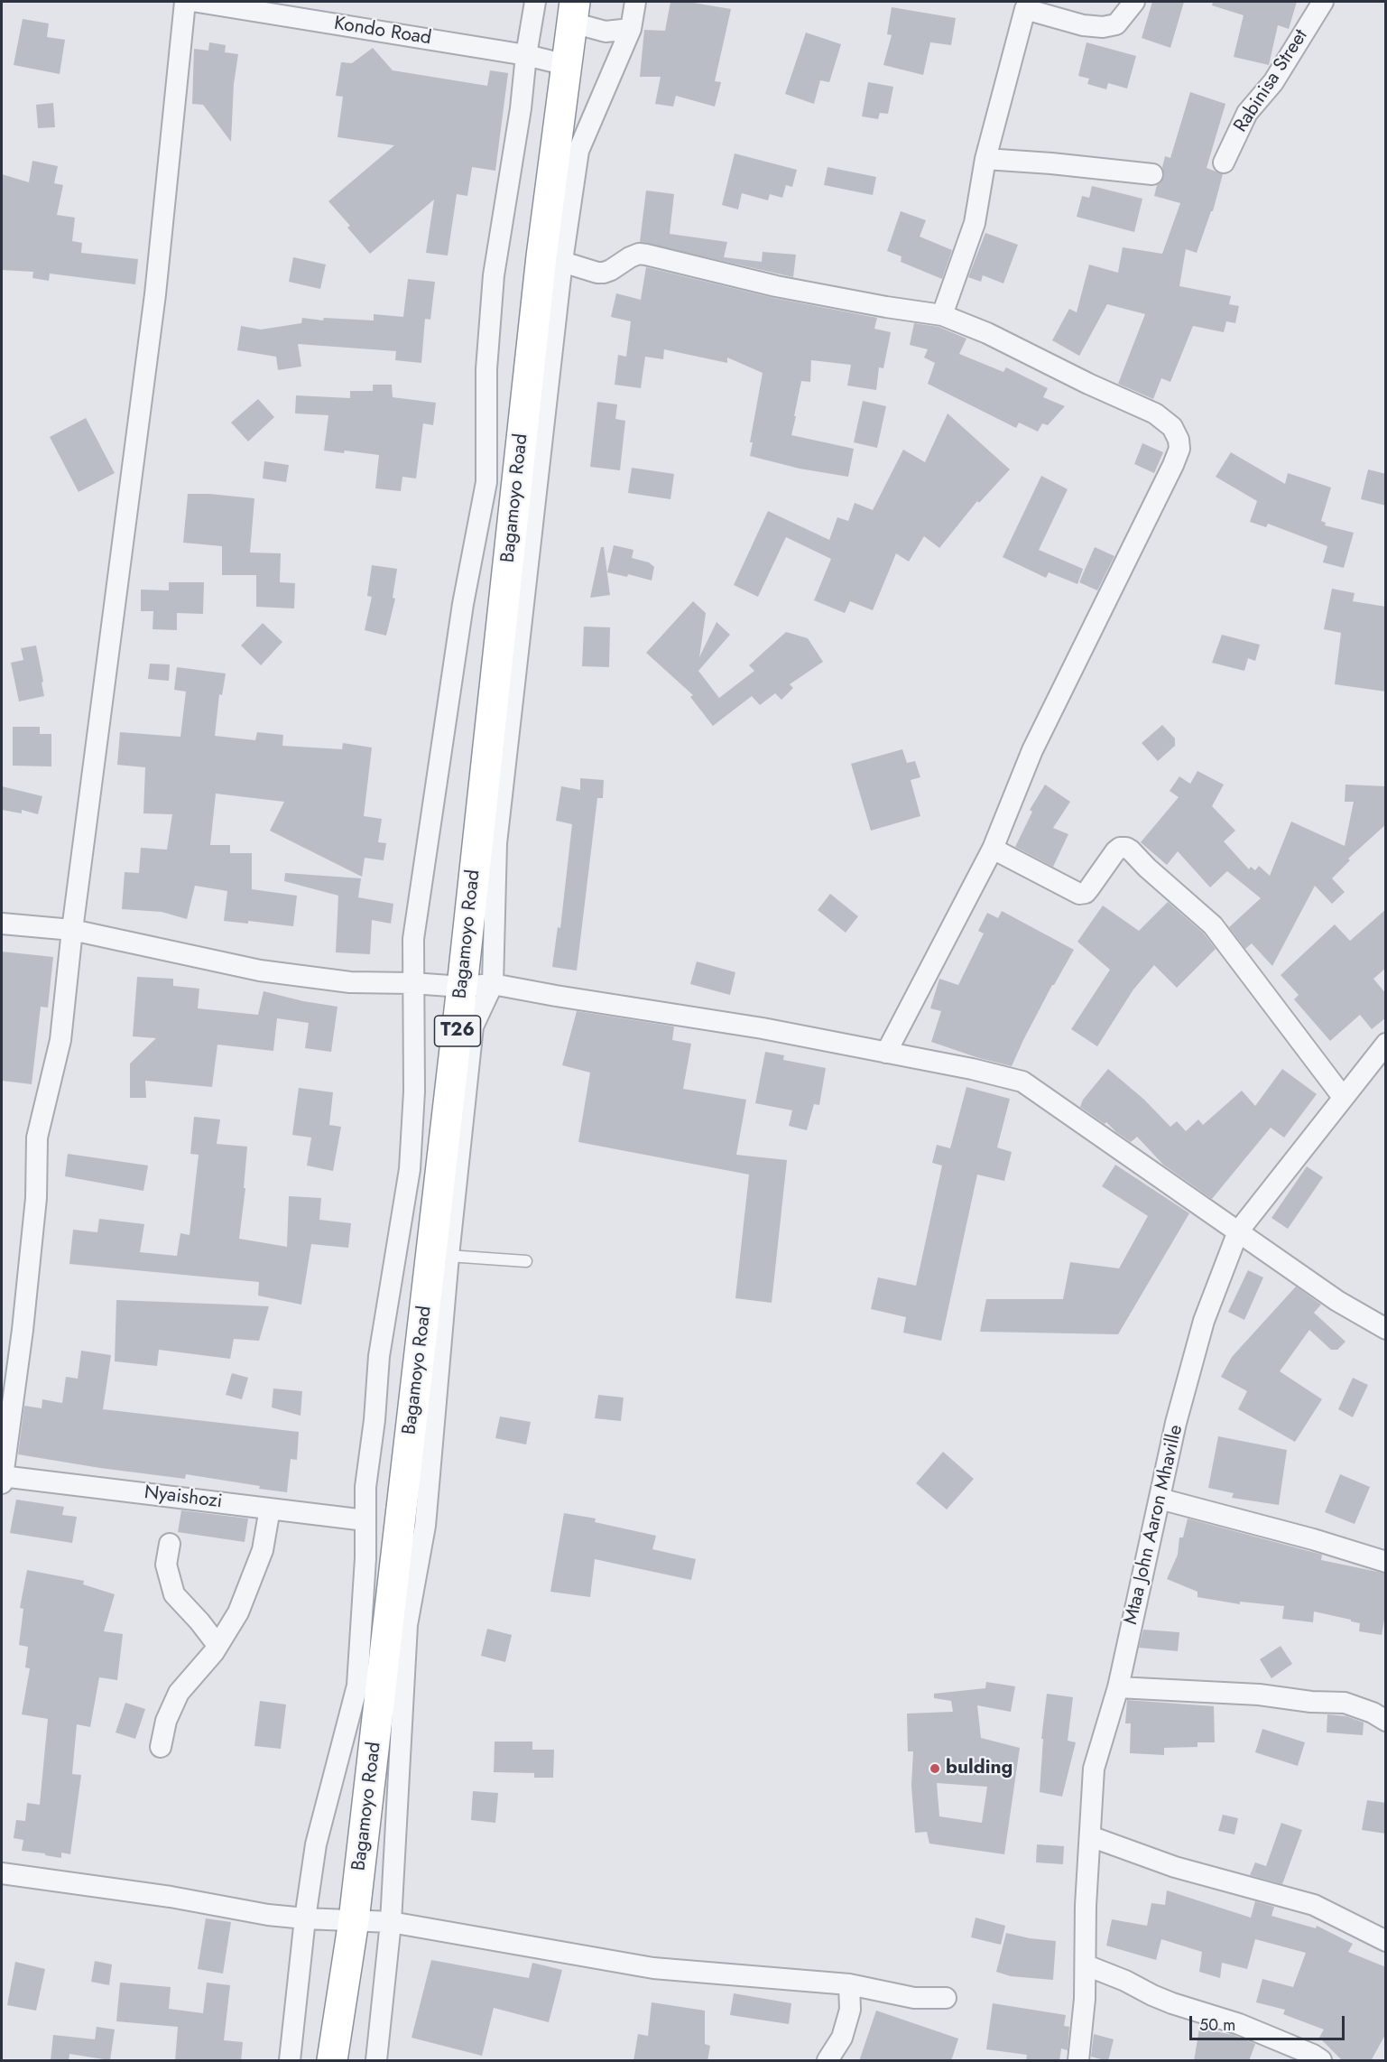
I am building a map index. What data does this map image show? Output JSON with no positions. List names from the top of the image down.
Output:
{
  "streets": {
    "highway": ["Bagamoyo Road", "T26"],
    "street": [
      "Kondo Road",
      "Rabinisa Street",
      "Nyaishozi",
      "Mtaa John Aaron Mhaville"
    ]
  },
  "crossings": [
    ["Kondo Road", "Bagamoyo Road"]
  ],
  "places": ["bulding"],
  "scale_bar": "50 m"
}
